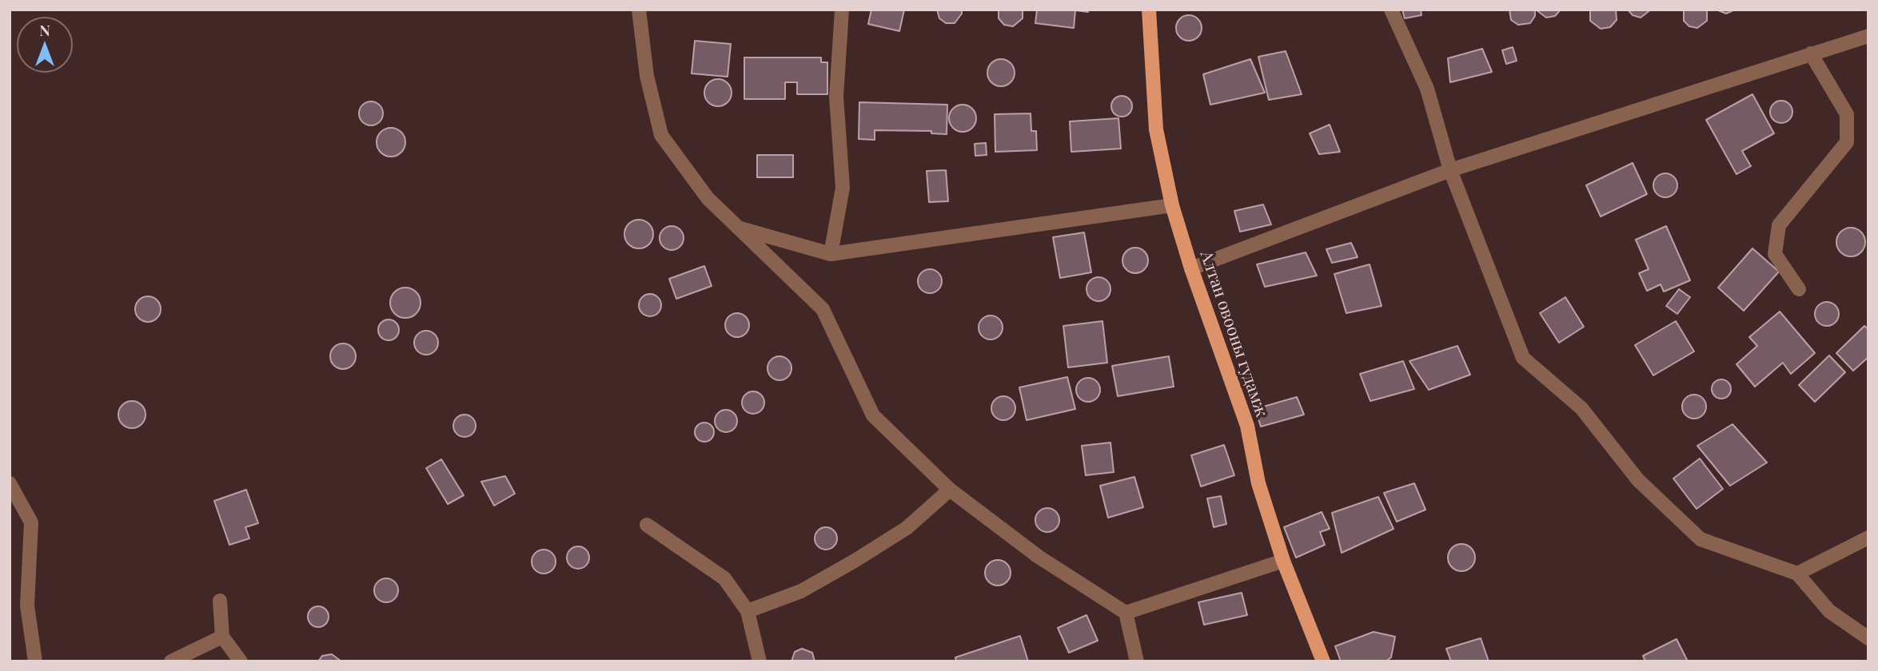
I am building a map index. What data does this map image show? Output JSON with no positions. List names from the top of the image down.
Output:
{
  "streets": {
    "main road": ["Алтан овооны гудамж"]
  },
  "north": "top"
}
